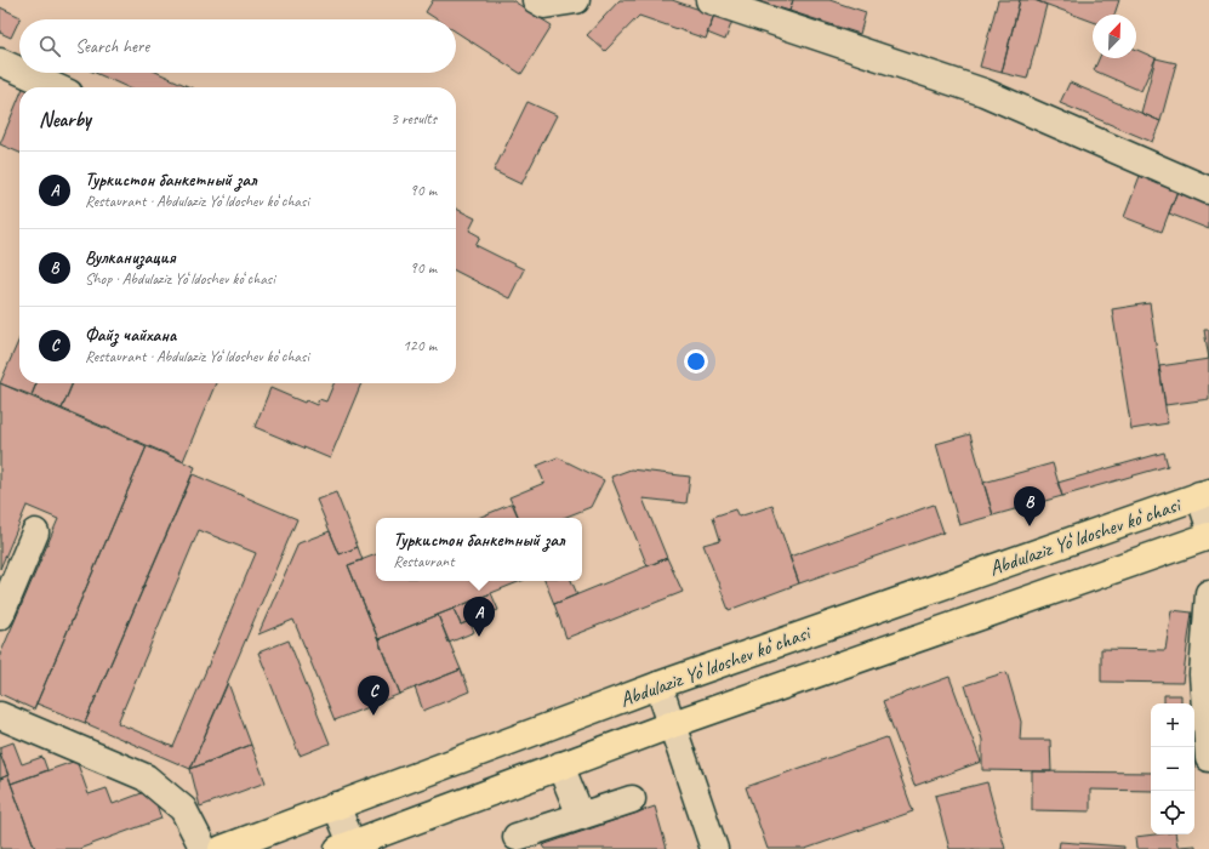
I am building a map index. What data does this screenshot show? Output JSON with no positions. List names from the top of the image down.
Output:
{
  "streets": {
    "main road": ["Abdulaziz Yoʻldoshev koʻchasi"]
  },
  "north": "top right",
  "page": {
    "search": "Search here",
    "heading": ["Nearby", "3 results"],
    "list": [
      {
        "mark": "A",
        "name": "Туркистон банкетный зал",
        "note": "Restaurant · Abdulaziz Yoʻldoshev koʻchasi",
        "value": "90 m"
      },
      {
        "mark": "B",
        "name": "Вулканизация",
        "note": "Shop · Abdulaziz Yoʻldoshev koʻchasi",
        "value": "90 m"
      },
      {
        "mark": "C",
        "name": "Файз чайхана",
        "note": "Restaurant · Abdulaziz Yoʻldoshev koʻchasi",
        "value": "120 m"
      }
    ],
    "pins": ["B", "A", "C"],
    "popup": ["Туркистон банкетный зал", "Restaurant"],
    "map_buttons": ["+", "−"]
  }
}
